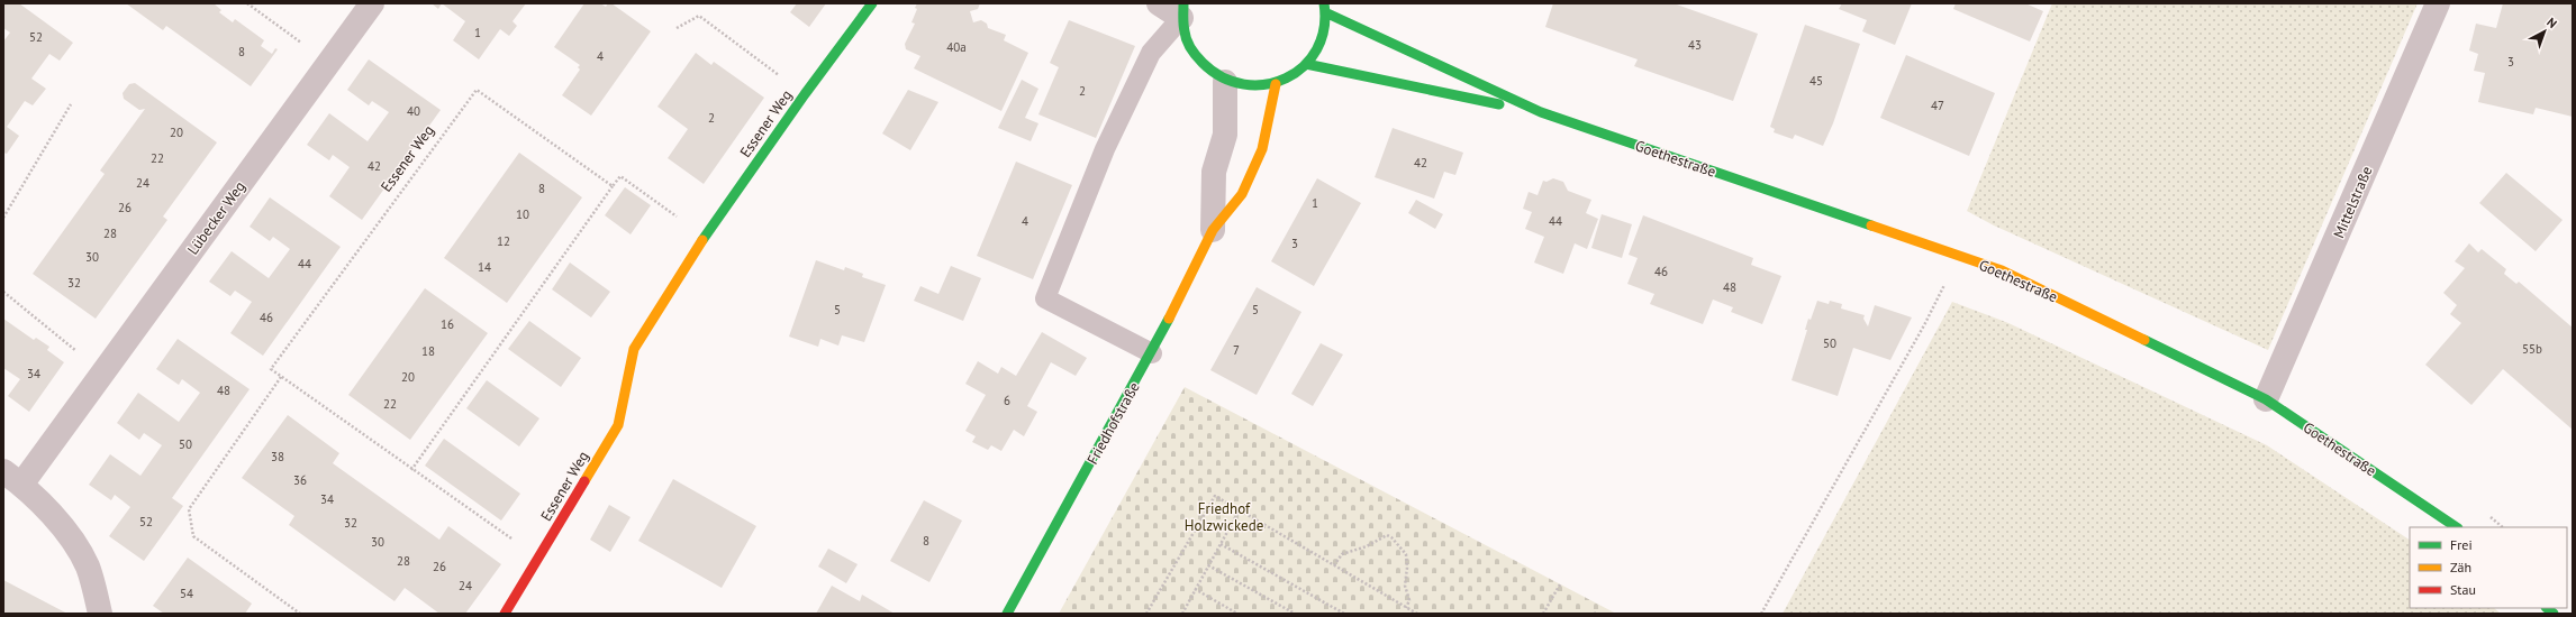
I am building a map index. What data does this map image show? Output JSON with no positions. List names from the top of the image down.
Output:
{
  "streets": {
    "main road": ["Essener Weg", "Goethestraße", "Friedhofstraße"],
    "street": ["Mittelstraße", "Lübecker Weg"]
  },
  "crossings": [
    ["Goethestraße", "Mittelstraße"],
    ["Goethestraße", "Friedhofstraße"]
  ],
  "parks": ["Friedhof Holzwickede"],
  "house_numbers": [
    "1",
    "52",
    "43",
    "40a",
    "8",
    "4",
    "3",
    "45",
    "2",
    "47",
    "40",
    "2",
    "20",
    "22",
    "42",
    "42",
    "24",
    "8",
    "1",
    "26",
    "10",
    "4",
    "44",
    "28",
    "12",
    "3",
    "30",
    "44",
    "14",
    "46",
    "32",
    "48",
    "5",
    "5",
    "46",
    "16",
    "50",
    "55b",
    "7",
    "18",
    "34",
    "20",
    "48",
    "6",
    "22",
    "50",
    "38",
    "36",
    "34",
    "52",
    "32",
    "8",
    "30",
    "28",
    "26",
    "24",
    "54"
  ],
  "legend": ["Frei", "Zäh", "Stau"],
  "north": "top right"
}
